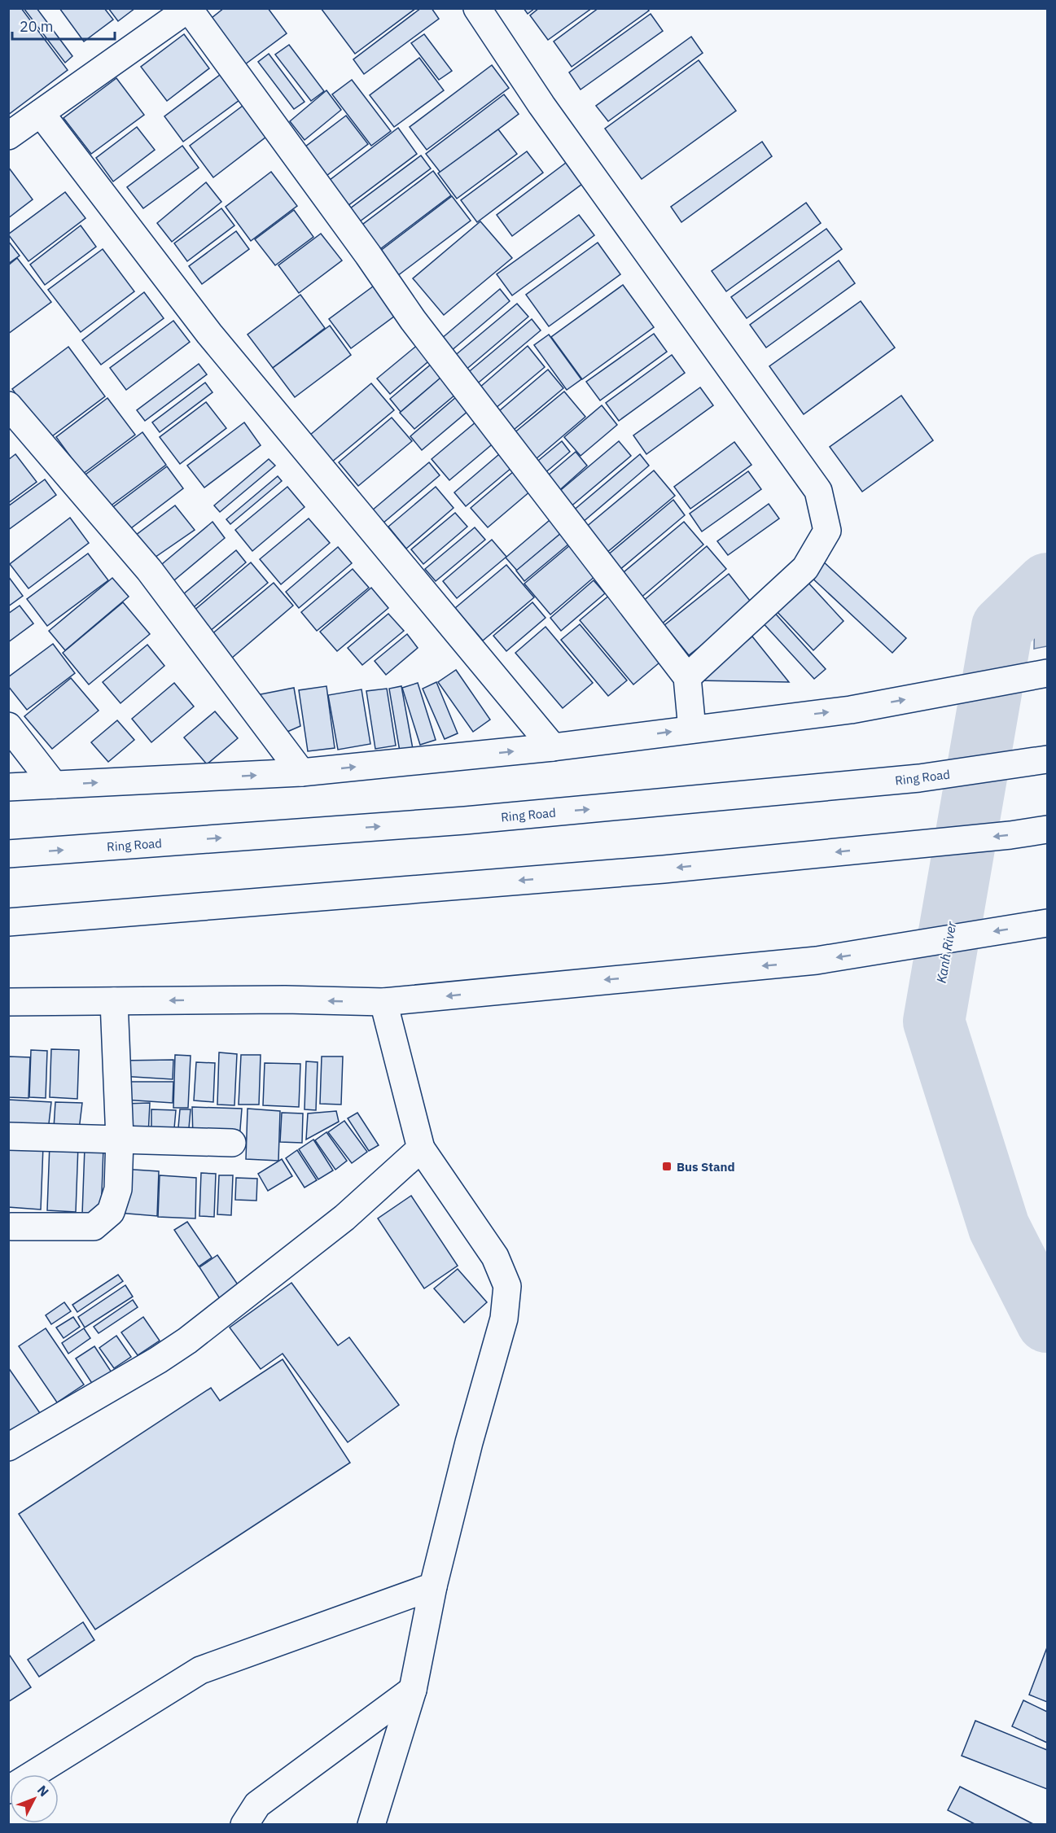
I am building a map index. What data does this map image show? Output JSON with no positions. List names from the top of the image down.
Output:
{
  "streets": {
    "main road": ["Ring Road"]
  },
  "water": ["Kanh River"],
  "places": {
    "transit": ["Bus Stand"]
  },
  "scale_bar": "20 m",
  "north": "top right"
}
